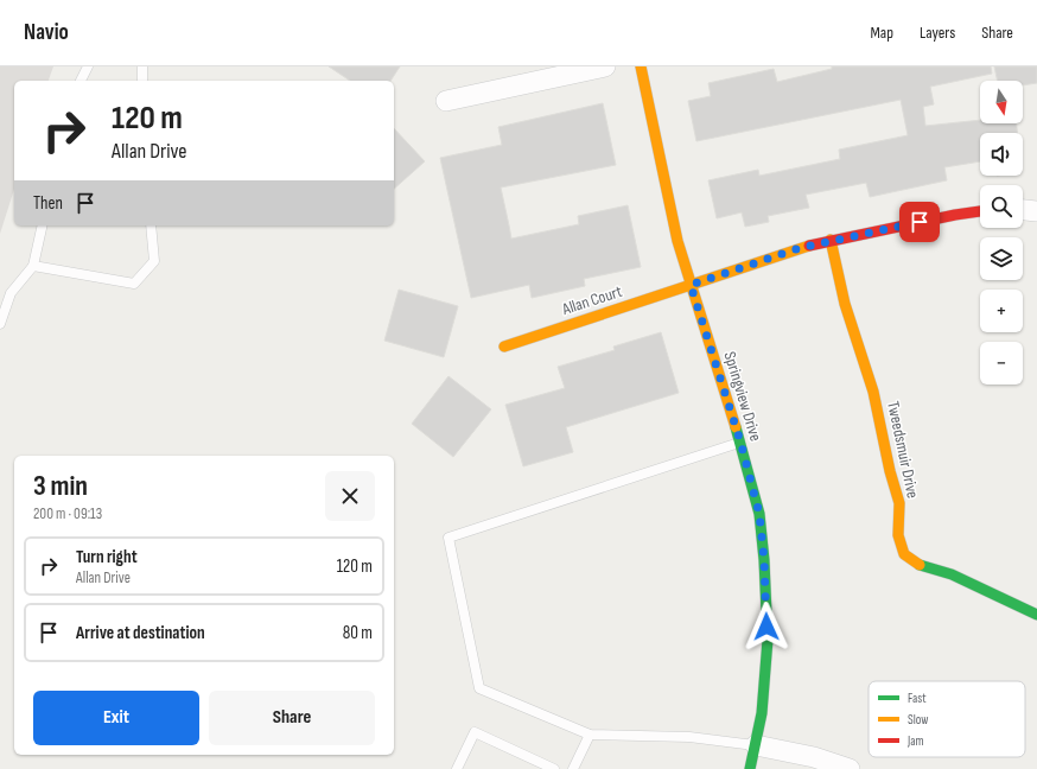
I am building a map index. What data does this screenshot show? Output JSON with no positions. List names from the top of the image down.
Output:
{
  "streets": {
    "street": ["Allan Court", "Springview Drive", "Tweedsmuir Drive"]
  },
  "crossings": [
    ["Allan Court", "Springview Drive"],
    ["Allan Court", "Tweedsmuir Drive"]
  ],
  "legend": ["Fast", "Slow", "Jam"],
  "north": "bottom",
  "page": {
    "header": "Navio",
    "nav": ["Map", "Layers", "Share"],
    "map_buttons": ["+", "−"],
    "turn": ["120 m", "Allan Drive"],
    "then": "Then",
    "heading": ["3 min", "200 m · 09:13"],
    "list": [
      {
        "name": "Turn right",
        "note": "Allan Drive",
        "value": "120 m"
      },
      {
        "name": "Arrive at destination",
        "value": "80 m"
      }
    ],
    "buttons": ["Exit", "Share"]
  }
}
